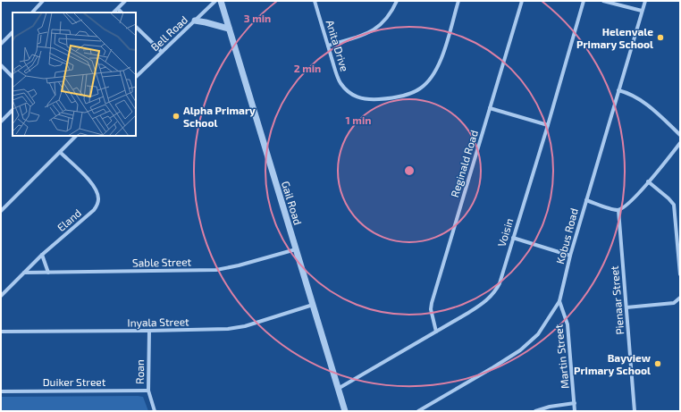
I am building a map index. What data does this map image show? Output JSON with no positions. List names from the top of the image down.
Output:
{
  "streets": {
    "street": [
      "Bell Road",
      "Anita Drive",
      "Reginald Road",
      "Gail Road",
      "Eland",
      "Voisin",
      "Kobus Road",
      "Sable Street",
      "Pienaar Street",
      "Inyala Street",
      "Martin Street",
      "Roan",
      "Duiker Street"
    ]
  },
  "crossings": [
    ["Reginald Road", "Voisin"],
    ["Gail Road", "Voisin"],
    ["Gail Road", "Sable Street"],
    ["Gail Road", "Inyala Street"],
    ["Eland", "Sable Street"],
    ["Kobus Road", "Martin Street"],
    ["Inyala Street", "Roan"],
    ["Roan", "Duiker Street"]
  ],
  "places": ["Helenvale Primary School", "Alpha Primary School", "Bayview Primary School"],
  "rings": ["3 min", "2 min", "1 min"]
}
